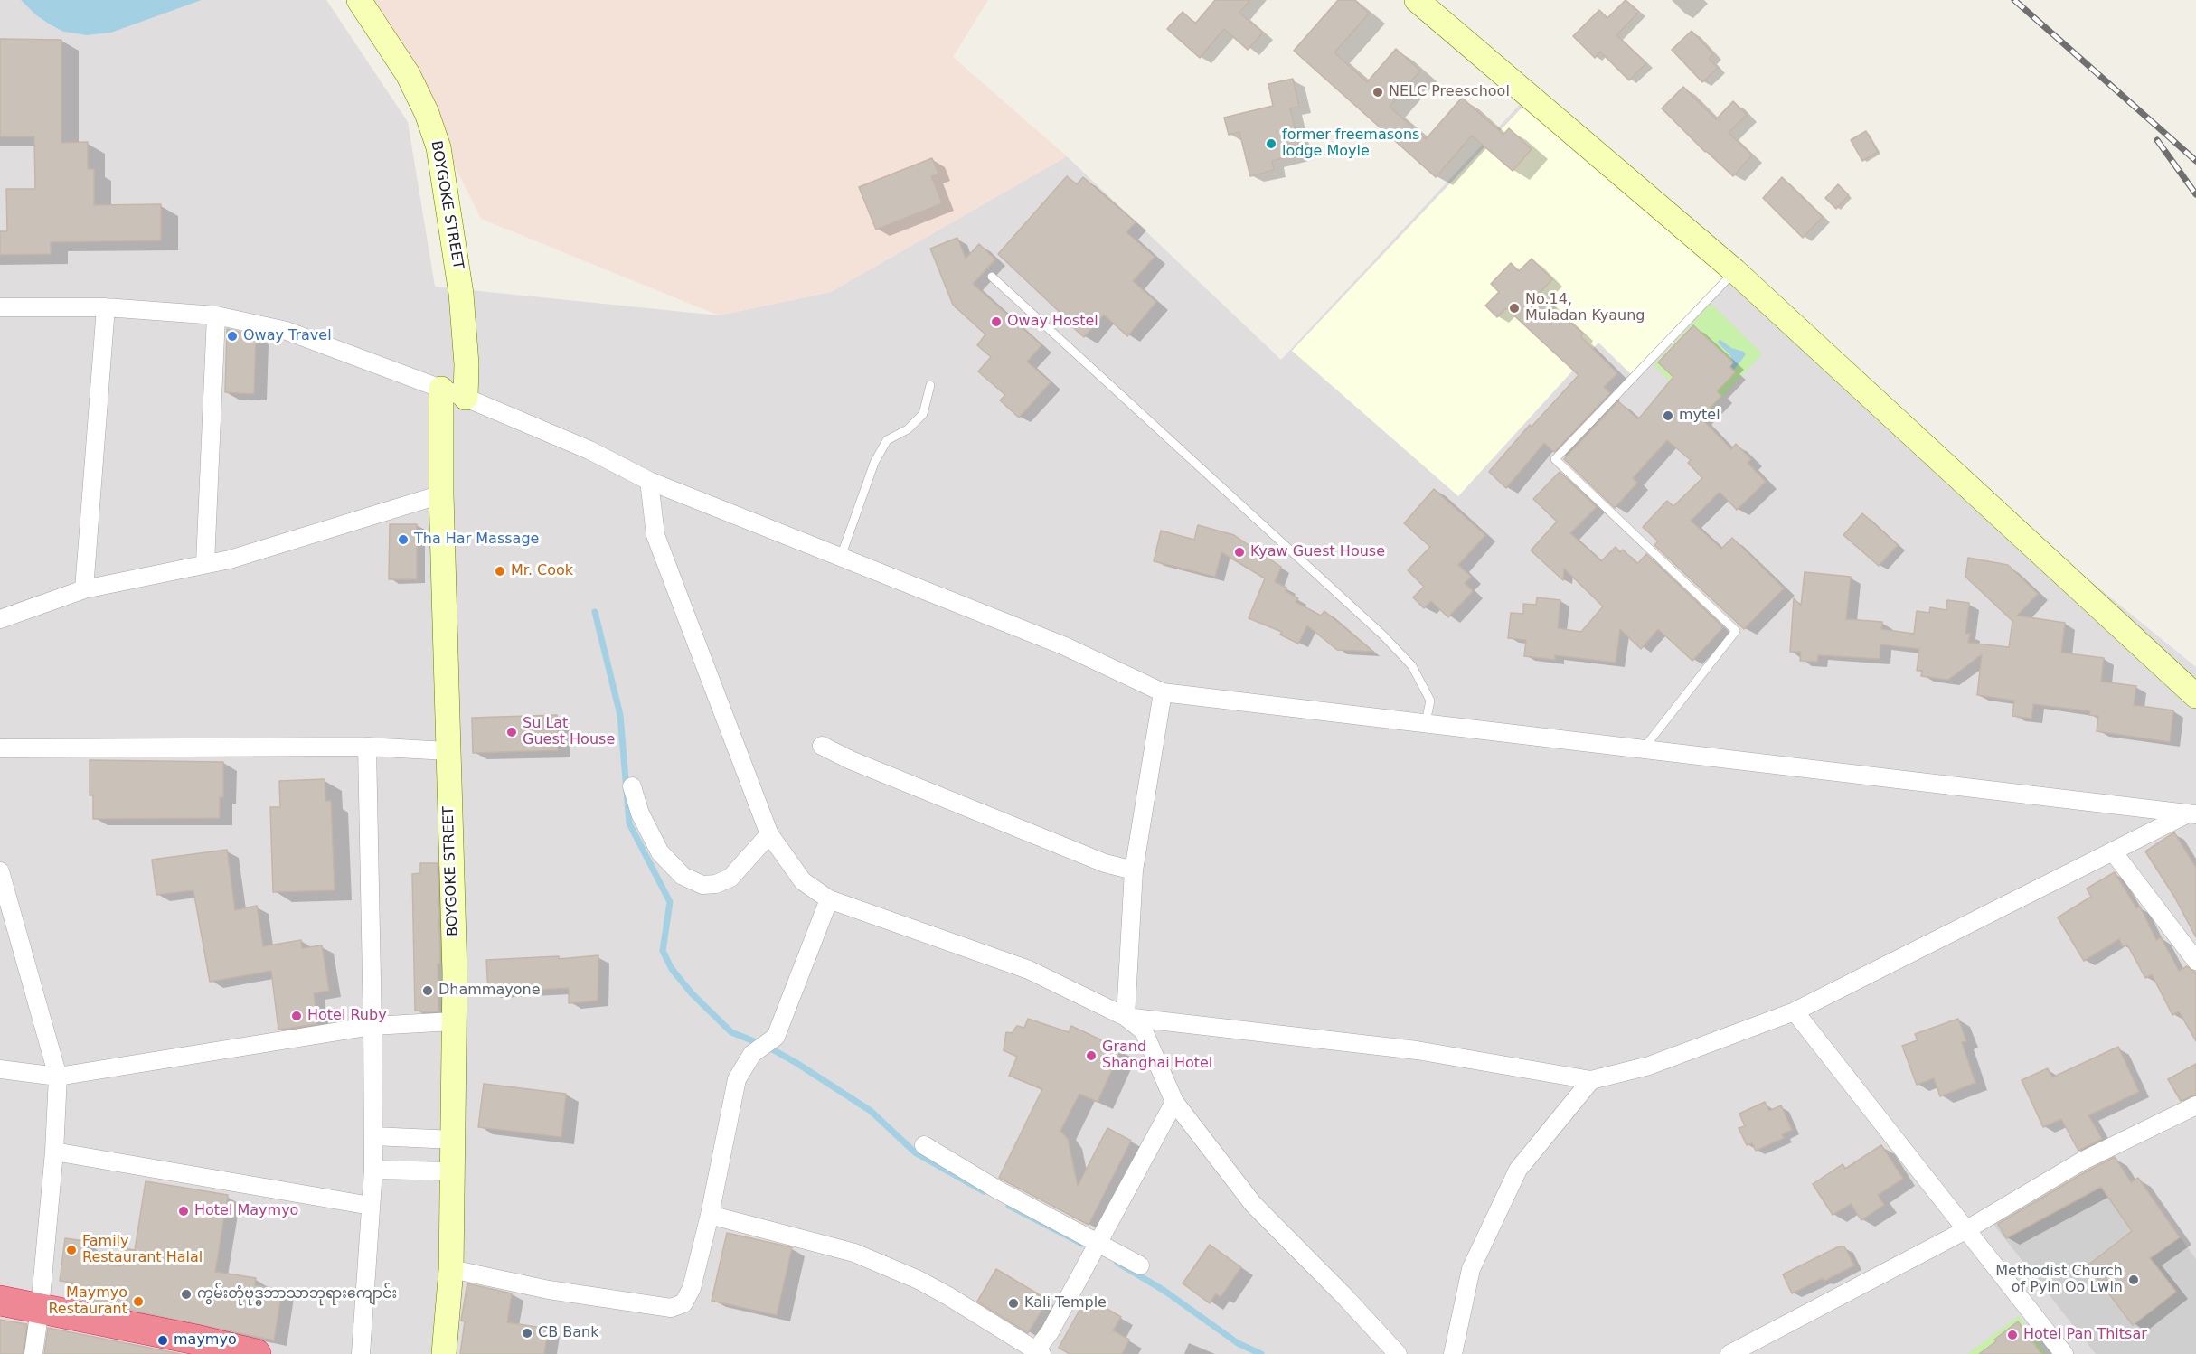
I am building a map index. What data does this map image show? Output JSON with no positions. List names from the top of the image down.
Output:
{
  "streets": {
    "street": ["BOYGOKE STREET"]
  },
  "places": [
    "NELC Preeschool",
    "former freemasons lodge Moyle",
    "No.14, Muladan Kyaung",
    "Oway Hostel",
    "Oway Travel",
    "mytel",
    "Tha Har Massage",
    "Kyaw Guest House",
    "Mr. Cook",
    "Su Lat Guest House",
    "Dhammayone",
    "Hotel Ruby",
    "Grand Shanghai Hotel",
    "Hotel Maymyo",
    "Family Restaurant Halal",
    "Methodist Church of Pyin Oo Lwin",
    "ကွမ်းတုံဗုဒ္ဓဘာသာဘုရားကျောင်း",
    "Maymyo Restaurant",
    "Kali Temple",
    "CB Bank",
    "Hotel Pan Thitsar",
    "maymyo"
  ]
}
